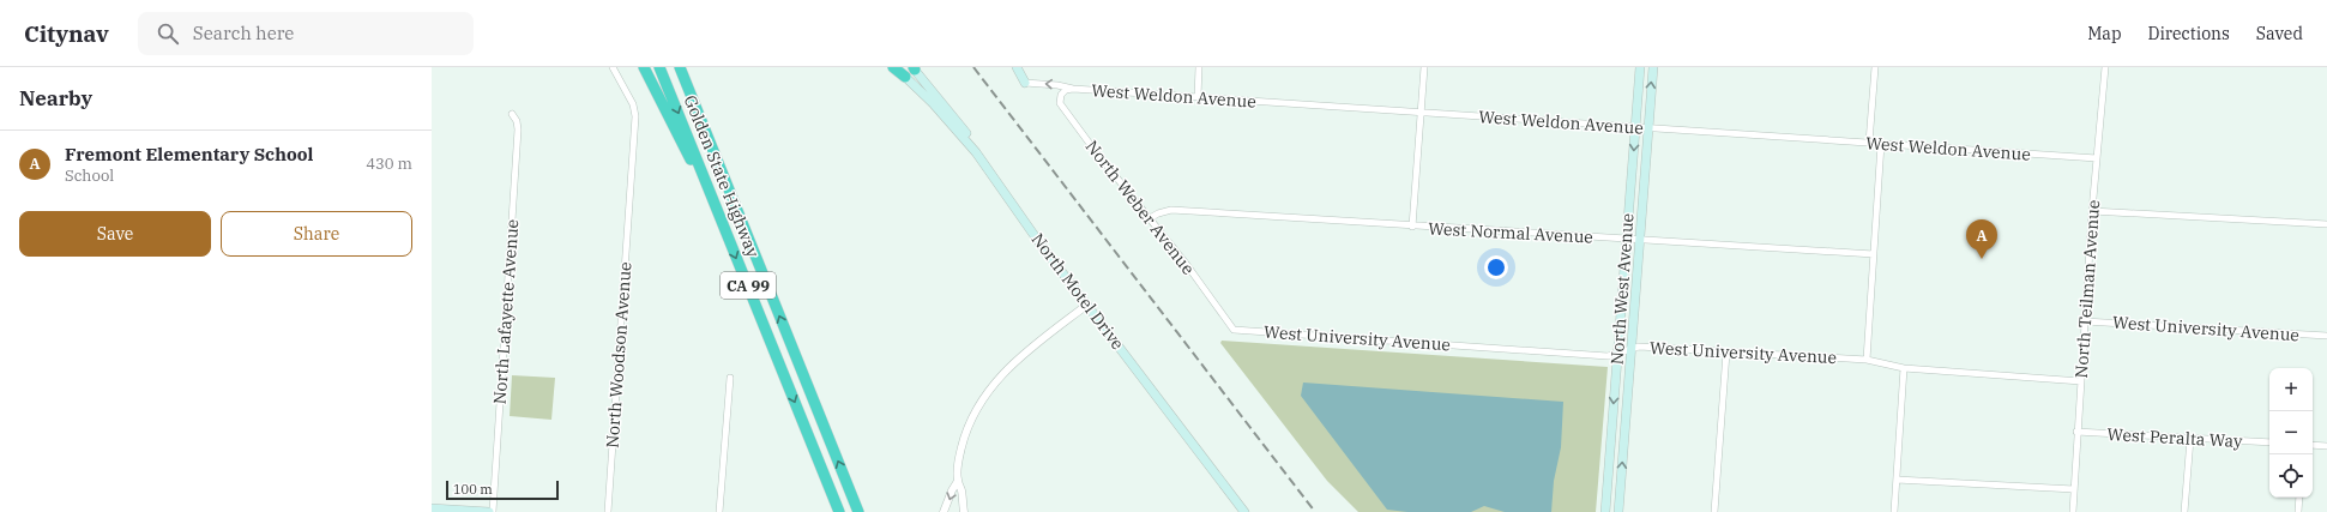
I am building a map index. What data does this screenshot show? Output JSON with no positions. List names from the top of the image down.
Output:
{
  "streets": {
    "highway": ["Golden State Highway", "CA 99"],
    "main road": ["North West Avenue", "North Motel Drive"],
    "street": [
      "West Weldon Avenue",
      "North Weber Avenue",
      "West Normal Avenue",
      "North Teilman Avenue",
      "North Lafayette Avenue",
      "West University Avenue",
      "North Woodson Avenue",
      "West Peralta Way"
    ]
  },
  "crossings": [
    ["West Weldon Avenue", "North Weber Avenue"],
    ["West Weldon Avenue", "North West Avenue"],
    ["West Weldon Avenue", "North Teilman Avenue"],
    ["North Weber Avenue", "West Normal Avenue"],
    ["North Weber Avenue", "West University Avenue"],
    ["West Normal Avenue", "North West Avenue"],
    ["North West Avenue", "West University Avenue"],
    ["North Teilman Avenue", "West University Avenue"],
    ["North Teilman Avenue", "West Peralta Way"]
  ],
  "scale_bar": "100 m",
  "page": {
    "header": "Citynav",
    "search": "Search here",
    "nav": ["Map", "Directions", "Saved"],
    "heading": "Nearby",
    "list": [
      {
        "mark": "A",
        "name": "Fremont Elementary School",
        "note": "School",
        "value": "430 m"
      }
    ],
    "buttons": ["Save", "Share"],
    "pins": "A",
    "map_buttons": ["+", "−"],
    "scale": "100 m"
  }
}
